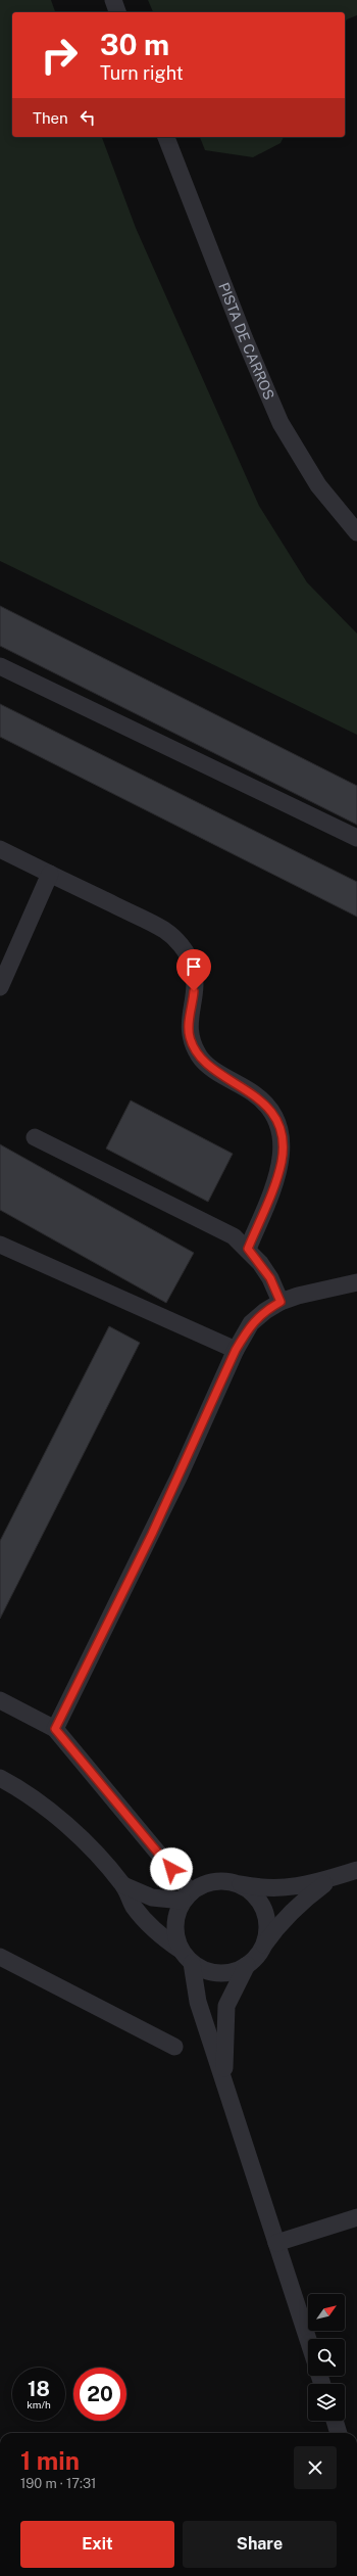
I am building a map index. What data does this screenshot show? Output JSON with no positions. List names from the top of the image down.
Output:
{
  "streets": {
    "lane": ["PISTA DE CARROS"]
  },
  "north": "top right",
  "page": {
    "turn": ["30 m", "Turn right"],
    "then": "Then",
    "speed": "18 km/h",
    "limit": "20",
    "heading": ["1 min", "190 m · 17:31"],
    "buttons": ["Exit", "Share"]
  }
}
